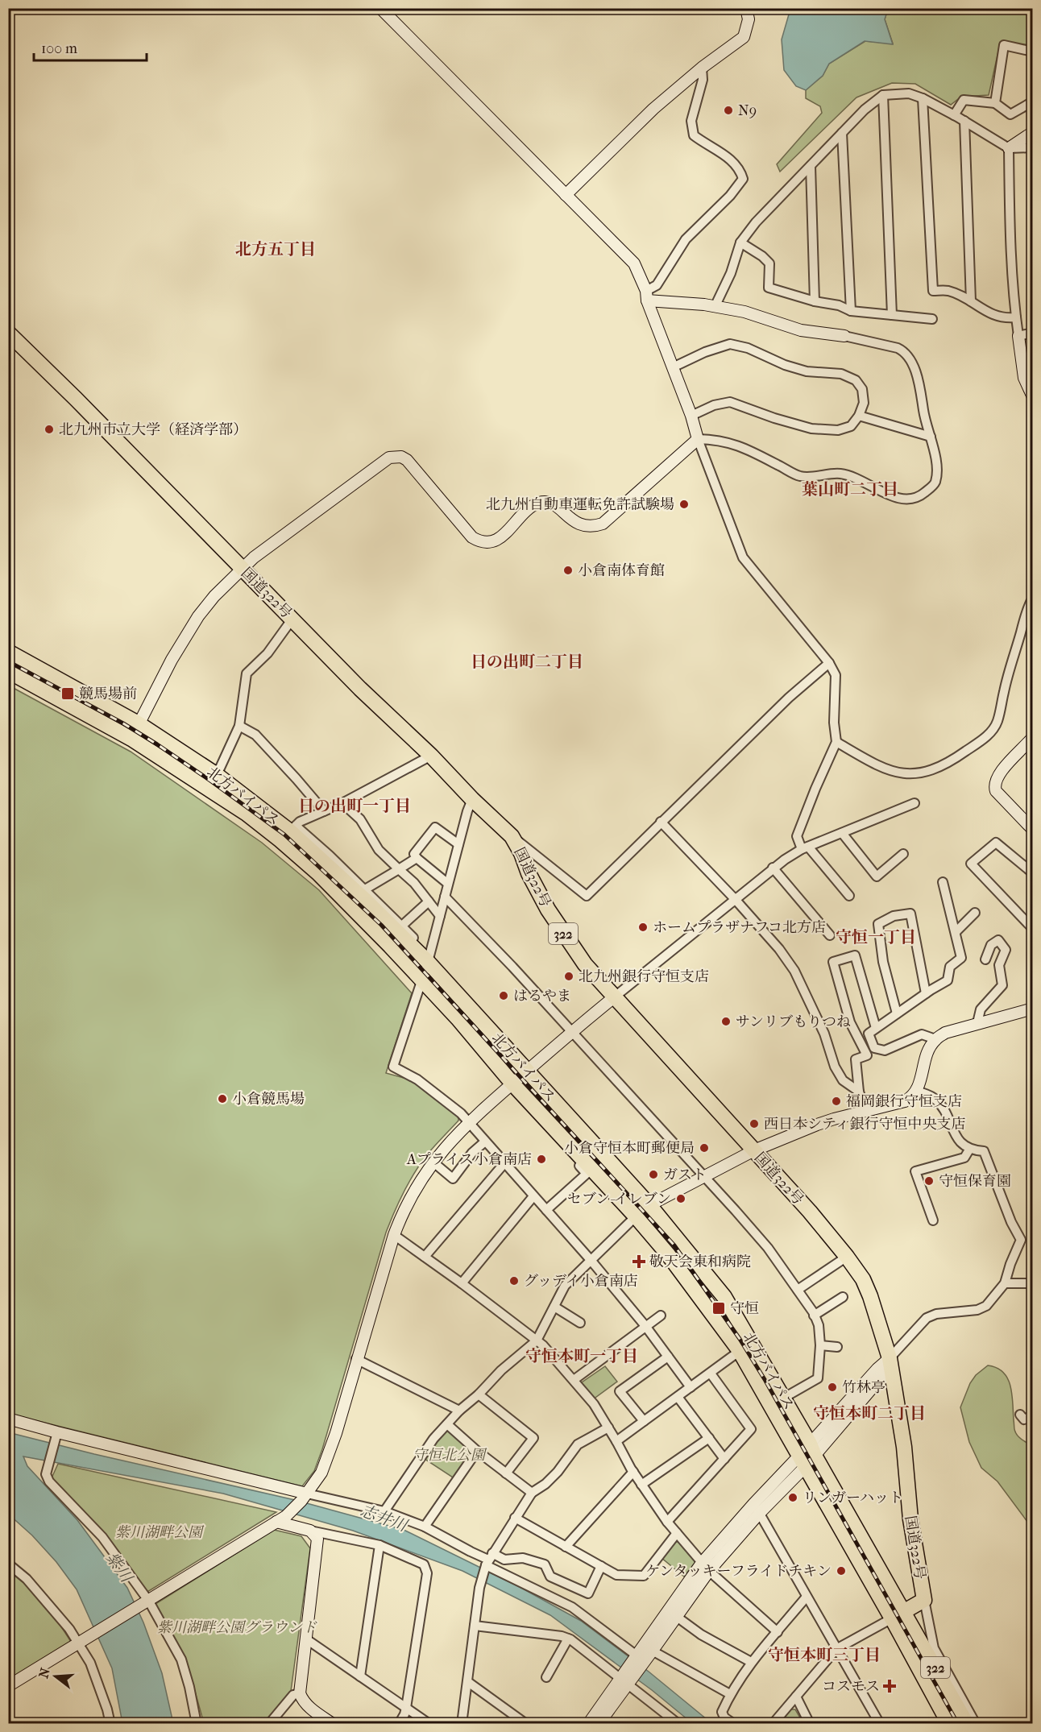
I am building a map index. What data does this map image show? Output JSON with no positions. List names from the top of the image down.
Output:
{
  "streets": {
    "highway": ["国道322号", "北方バイパス", "322"]
  },
  "crossings": [
    ["国道322号", "北方バイパス"],
    ["国道322号", "322"],
    ["北方バイパス", "322"]
  ],
  "districts": [
    "北方五丁目",
    "葉山町二丁目",
    "日の出町二丁目",
    "日の出町一丁目",
    "守恒一丁目",
    "守恒本町一丁目",
    "守恒本町二丁目",
    "守恒本町三丁目"
  ],
  "water": ["志井川", "紫川"],
  "parks": ["守恒北公園", "紫川湖畔公園", "紫川湖畔公園グラウンド"],
  "places": {
    "other": [
      "N9",
      "北九州市立大学（経済学部）",
      "北九州自動車運転免許試験場",
      "小倉南体育館",
      "ホームプラザナフコ北方店",
      "北九州銀行守恒支店",
      "はるやま",
      "サンリブもりつね",
      "小倉競馬場",
      "福岡銀行守恒支店",
      "西日本シティ銀行守恒中央支店",
      "小倉守恒本町郵便局",
      "Aプライス小倉南店",
      "ガスト",
      "守恒保育園",
      "セブン-イレブン",
      "グッデイ小倉南店",
      "竹林亭",
      "リンガーハット",
      "ケンタッキーフライドチキン"
    ],
    "transit": ["競馬場前", "守恒"],
    "health": ["敬天会東和病院", "コスモス"]
  },
  "scale_bar": "100 m",
  "north": "left"
}
